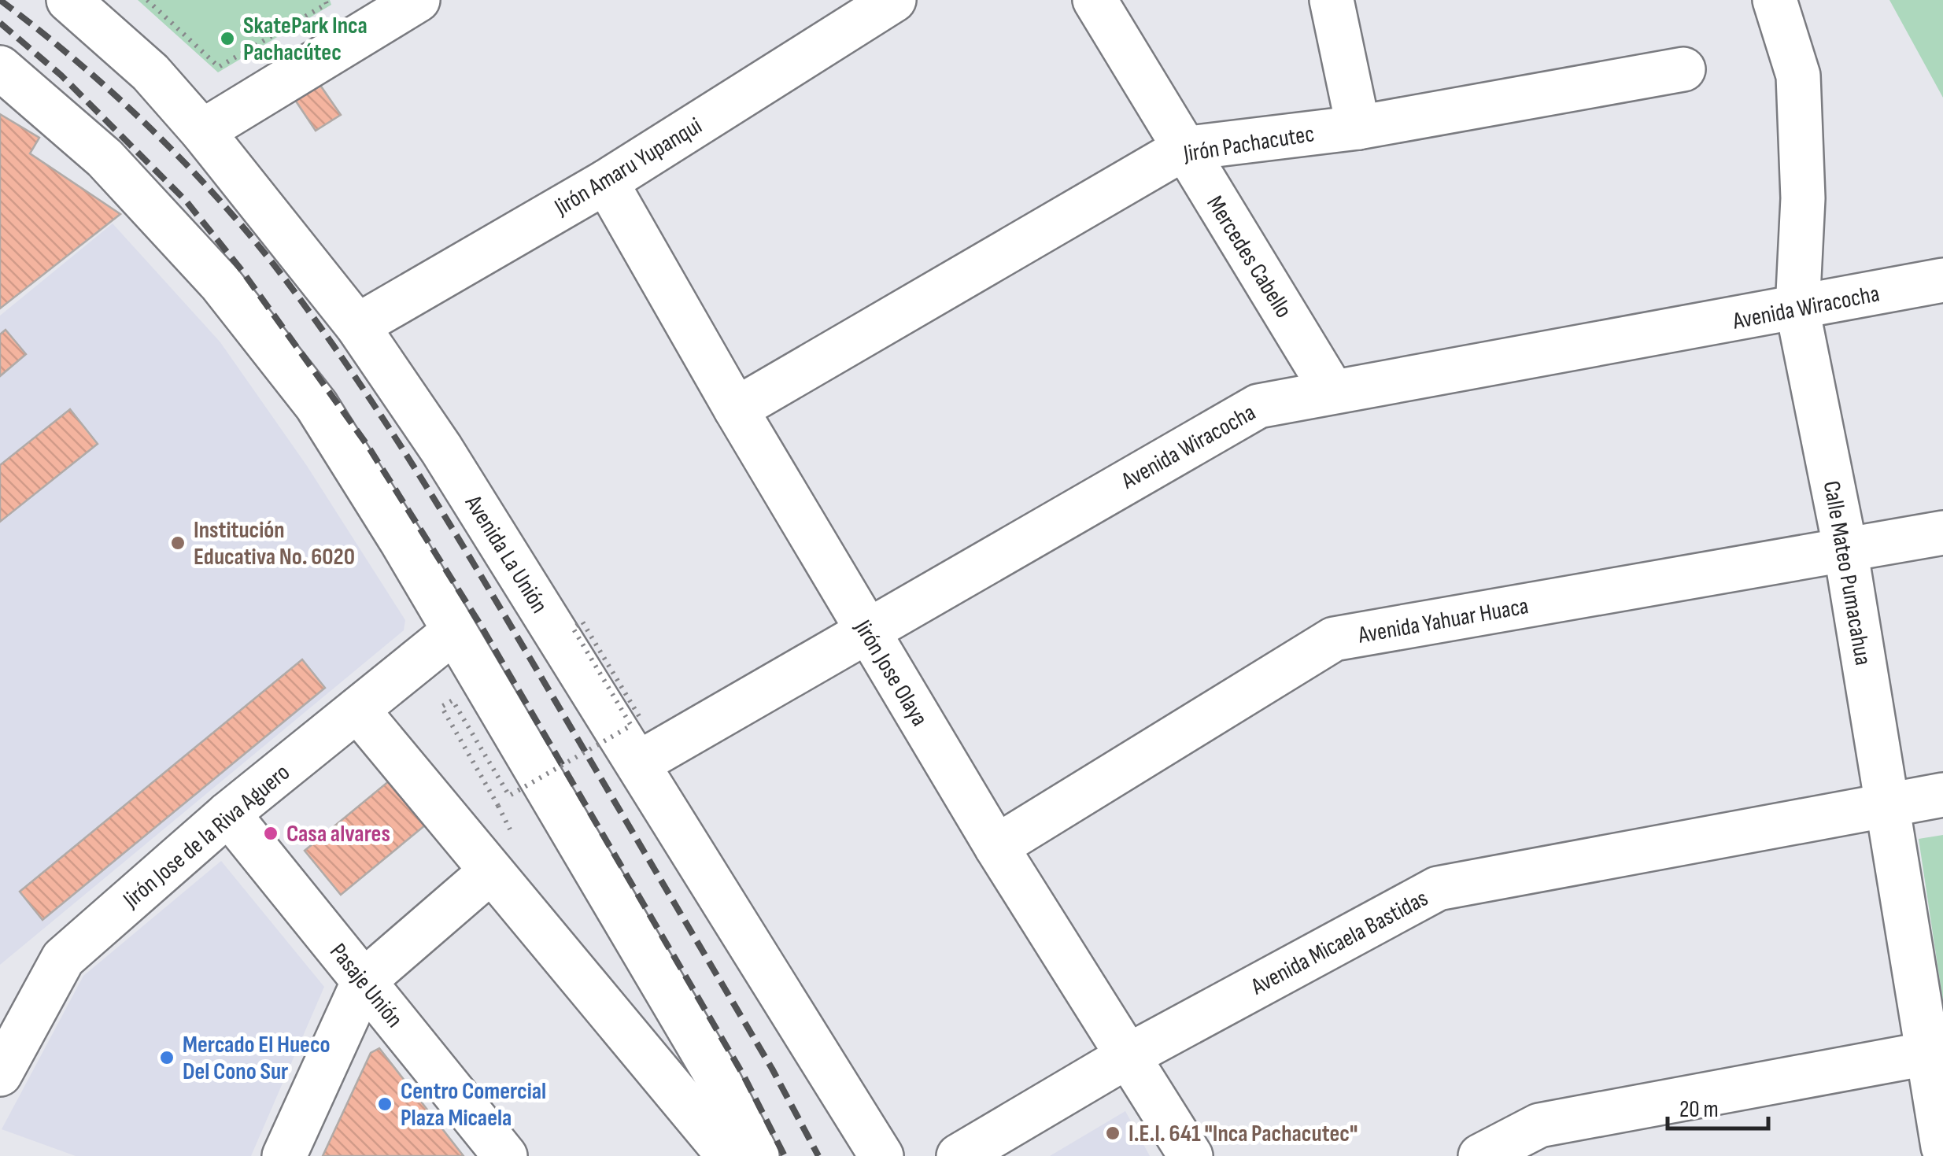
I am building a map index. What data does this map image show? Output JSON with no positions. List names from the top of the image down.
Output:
{
  "streets": {
    "street": [
      "Jirón Pachacutec",
      "Jirón Amaru Yupanqui",
      "Mercedes Cabello",
      "Avenida Wiracocha",
      "Avenida La Unión",
      "Calle Mateo Pumacahua",
      "Avenida Yahuar Huaca",
      "Jirón Jose Olaya",
      "Jirón Jose de la Riva Aguero",
      "Avenida Micaela Bastidas",
      "Pasaje Unión"
    ]
  },
  "crossings": [
    ["Jirón Pachacutec", "Mercedes Cabello"],
    ["Jirón Pachacutec", "Jirón Jose Olaya"],
    ["Jirón Amaru Yupanqui", "Avenida La Unión"],
    ["Jirón Amaru Yupanqui", "Jirón Jose Olaya"],
    ["Mercedes Cabello", "Avenida Wiracocha"],
    ["Avenida Wiracocha", "Avenida La Unión"],
    ["Avenida Wiracocha", "Calle Mateo Pumacahua"],
    ["Avenida Wiracocha", "Jirón Jose Olaya"],
    ["Calle Mateo Pumacahua", "Avenida Yahuar Huaca"],
    ["Calle Mateo Pumacahua", "Avenida Micaela Bastidas"],
    ["Avenida Yahuar Huaca", "Jirón Jose Olaya"],
    ["Jirón Jose Olaya", "Avenida Micaela Bastidas"],
    ["Jirón Jose de la Riva Aguero", "Pasaje Unión"]
  ],
  "places": [
    "SkatePark Inca Pachacútec",
    "Institución Educativa No. 6020",
    "Casa alvares",
    "Mercado El Hueco Del Cono Sur",
    "Centro Comercial Plaza Micaela",
    "I.E.I. 641 \"Inca Pachacutec\""
  ],
  "scale_bar": "20 m"
}
